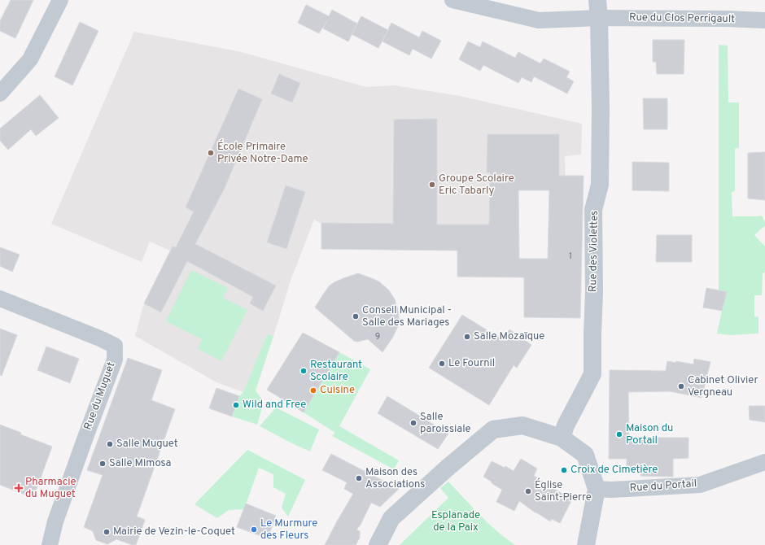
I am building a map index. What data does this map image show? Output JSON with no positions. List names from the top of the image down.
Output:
{
  "streets": {
    "street": [
      "Rue du Clos Perrigault",
      "Rue des Violettes",
      "Rue du Muguet",
      "Rue du Portail"
    ]
  },
  "crossings": [
    ["Rue du Clos Perrigault", "Rue des Violettes"]
  ],
  "parks": ["Esplanade de la Paix"],
  "places": {
    "other": [
      "École Primaire Privée Notre-Dame",
      "Groupe Scolaire Eric Tabarly",
      "Conseil Municipal - Salle des Mariages",
      "Salle Mozaïque",
      "Le Fournil",
      "Restaurant Scolaire",
      "Cabinet Olivier Vergneau",
      "Cuisine",
      "Wild and Free",
      "Salle paroissiale",
      "Maison du Portail",
      "Salle Muguet",
      "Salle Mimosa",
      "Croix de Cimetière",
      "Maison des Associations",
      "Église Saint-Pierre",
      "Le Murmure des Fleurs",
      "Mairie de Vezin-le-Coquet"
    ],
    "health": ["Pharmacie du Muguet"]
  },
  "house_numbers": ["1", "9"]
}
